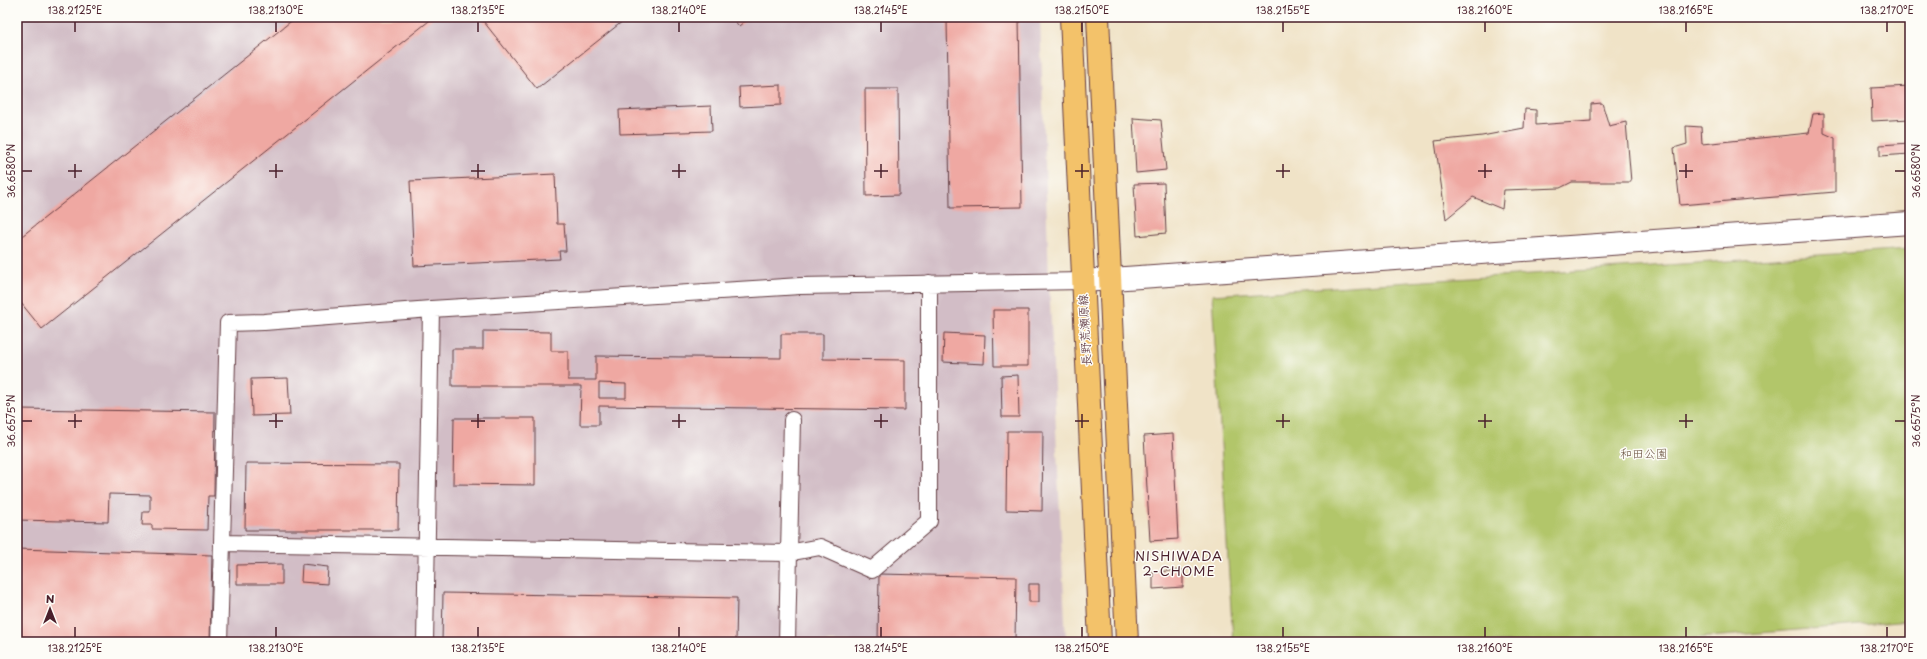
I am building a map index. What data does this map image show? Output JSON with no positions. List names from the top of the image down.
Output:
{
  "streets": {
    "main road": ["長野荒瀬原線"]
  },
  "districts": ["NISHIWADA 2-CHOME"],
  "parks": ["和田公園"],
  "north": "top",
  "coordinates": [
    "138.2125°E",
    "138.2130°E",
    "138.2135°E",
    "138.2140°E",
    "138.2145°E",
    "138.2150°E",
    "138.2155°E",
    "138.2160°E",
    "138.2165°E",
    "138.2170°E",
    "36.6580°N",
    "36.6575°N"
  ]
}
